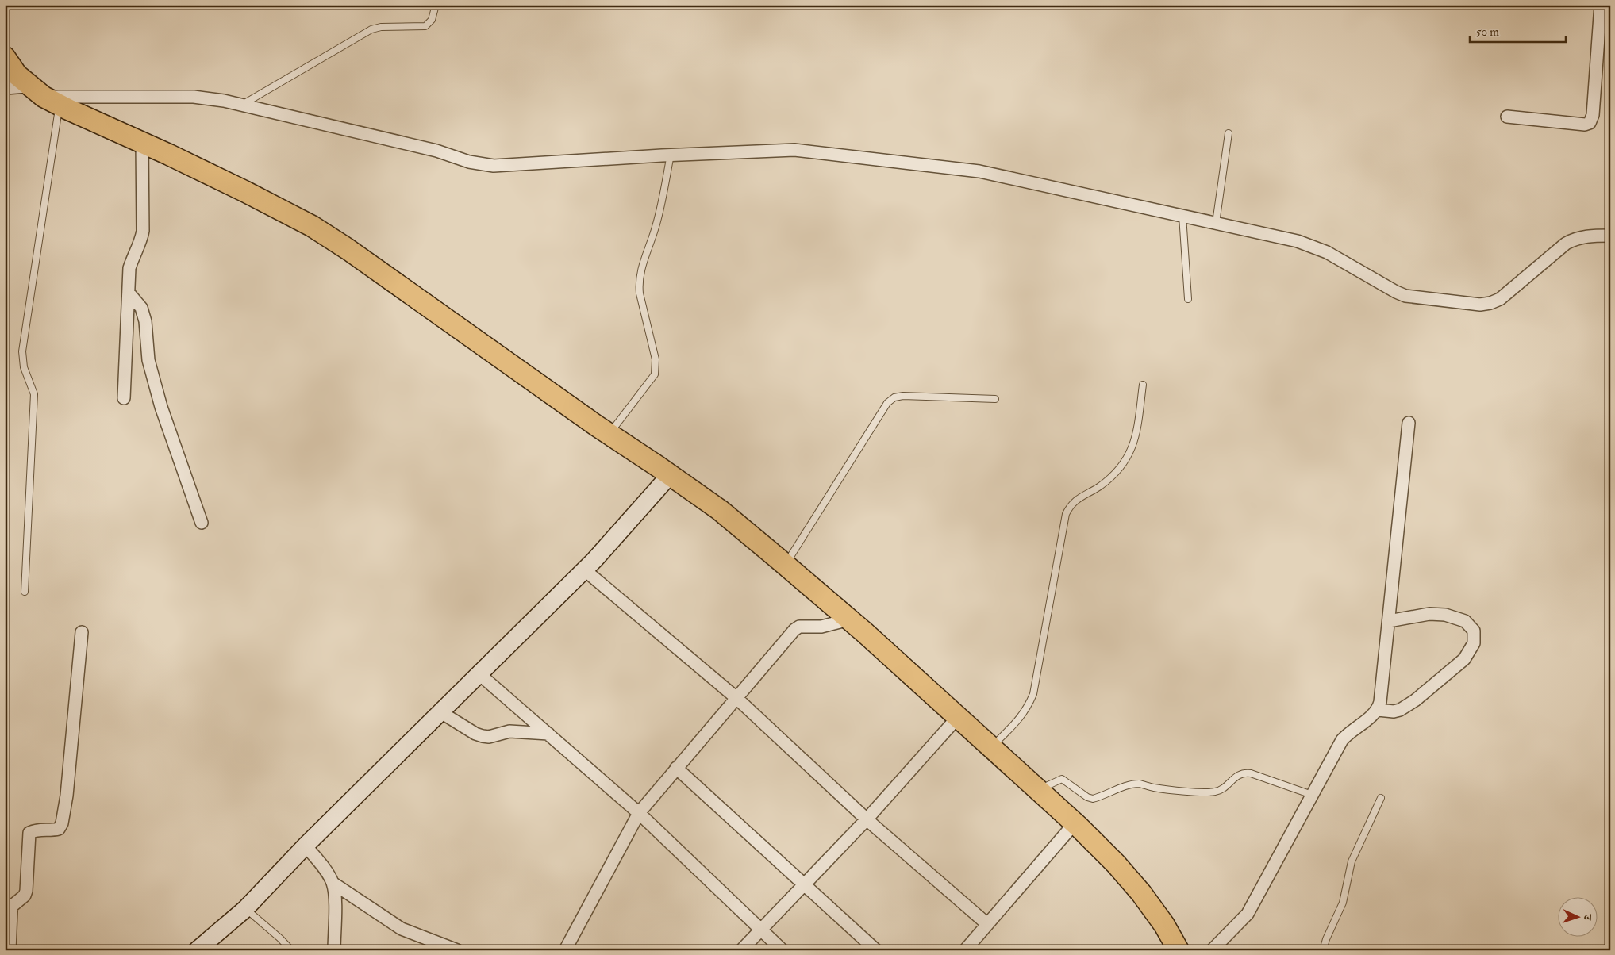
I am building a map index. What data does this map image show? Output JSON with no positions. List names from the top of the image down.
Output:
{
  "scale_bar": "50 m",
  "north": "right"
}
